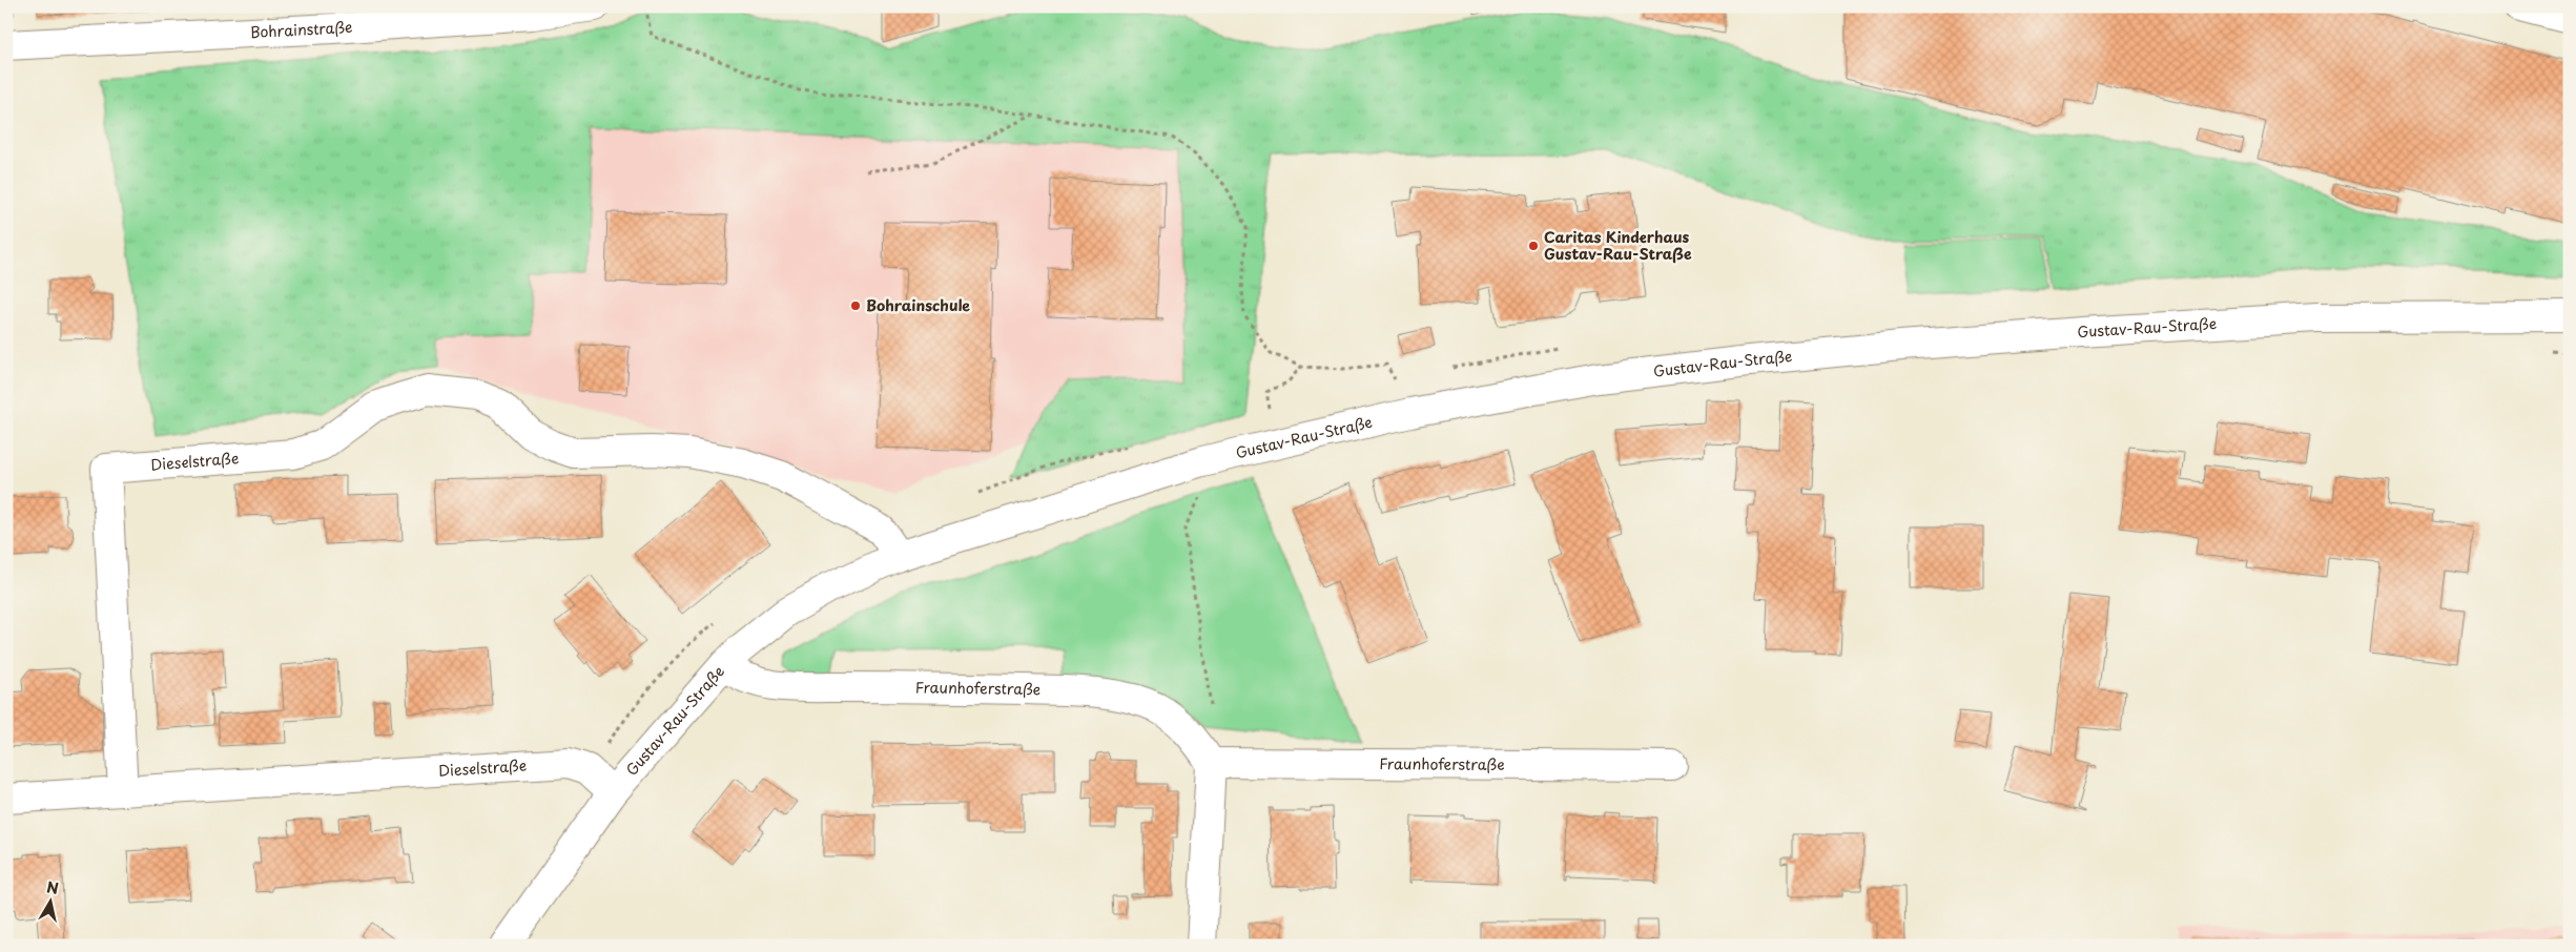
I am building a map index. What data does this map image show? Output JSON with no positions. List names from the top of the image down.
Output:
{
  "streets": {
    "street": [
      "Bohrainstraße",
      "Gustav-Rau-Straße",
      "Dieselstraße",
      "Fraunhoferstraße"
    ]
  },
  "crossings": [
    ["Gustav-Rau-Straße", "Dieselstraße"],
    ["Gustav-Rau-Straße", "Fraunhoferstraße"]
  ],
  "places": ["Caritas Kinderhaus Gustav-Rau-Straße", "Bohrainschule"],
  "north": "top"
}
